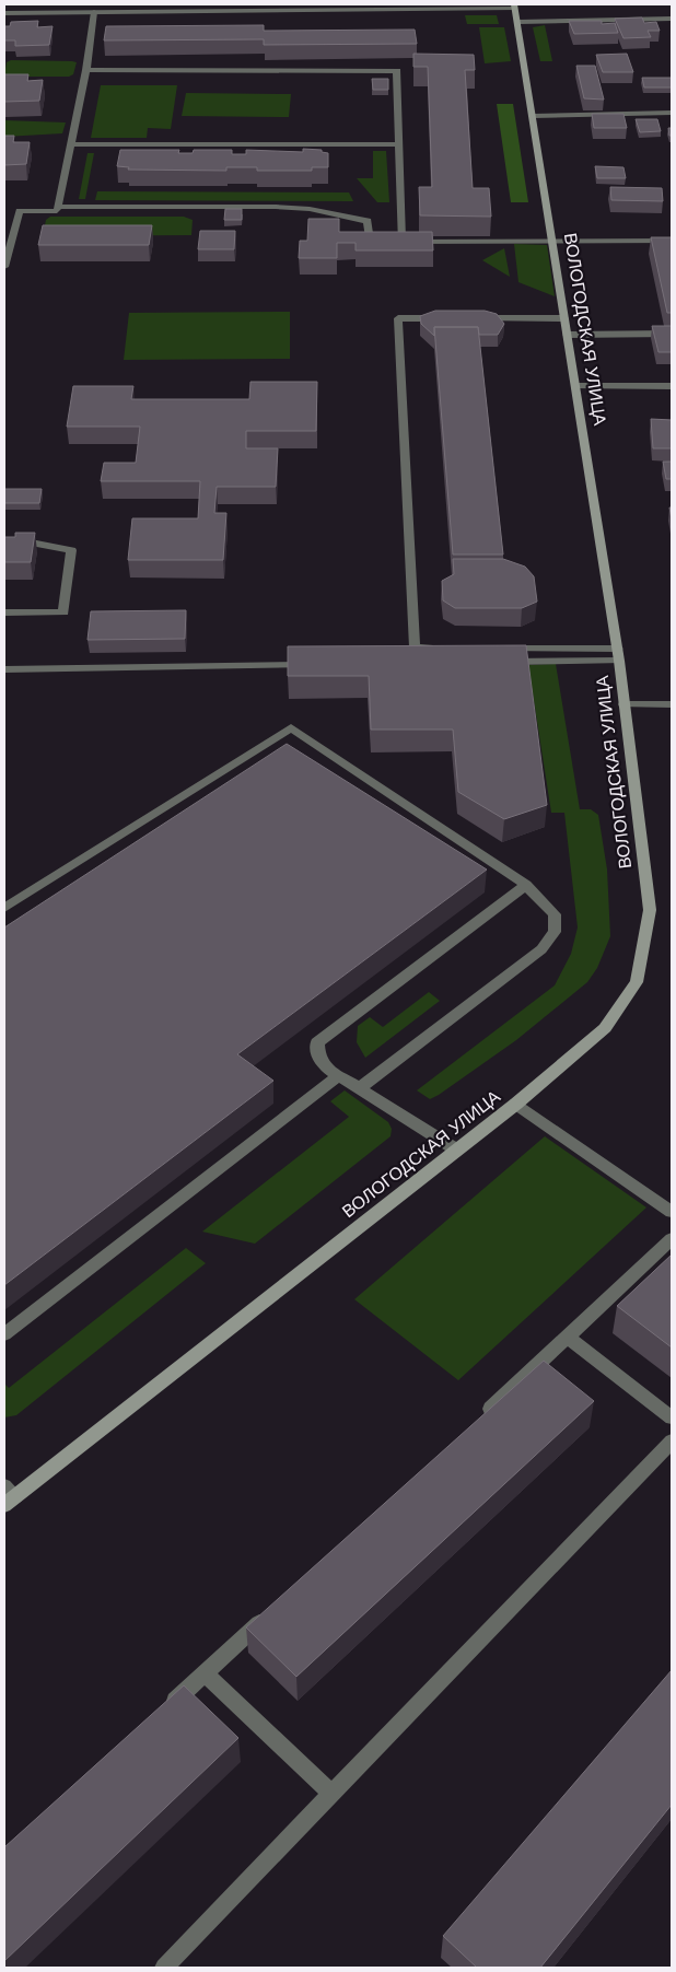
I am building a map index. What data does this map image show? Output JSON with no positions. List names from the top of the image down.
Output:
{
  "streets": {
    "main road": ["ВОЛОГОДСКАЯ УЛИЦА"]
  }
}
